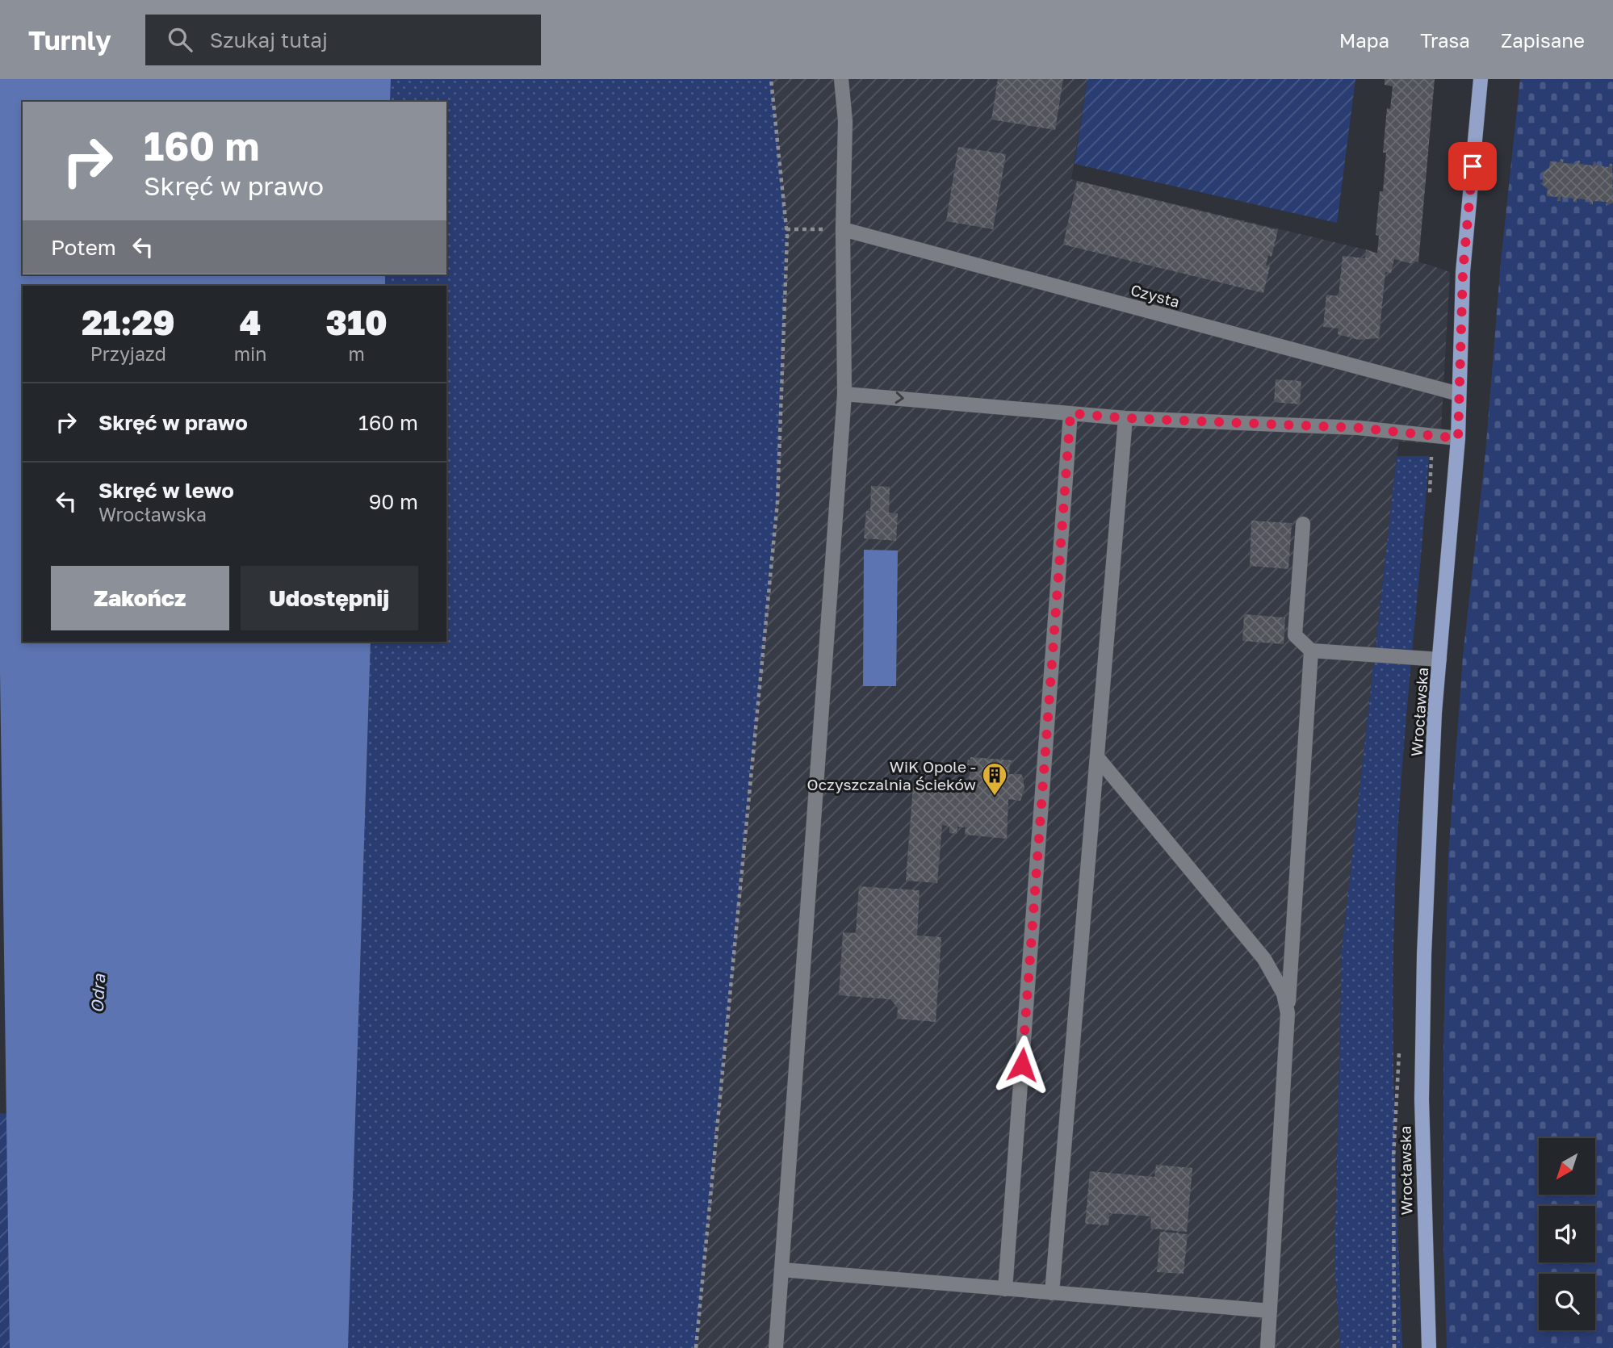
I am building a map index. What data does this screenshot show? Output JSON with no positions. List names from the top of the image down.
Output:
{
  "streets": {
    "main road": ["Wrocławska"],
    "street": ["Czysta"]
  },
  "crossings": [
    ["Czysta", "Wrocławska"]
  ],
  "water": ["Odra"],
  "places": {
    "building": ["WiK Opole - Oczyszczalnia Ścieków"]
  },
  "north": "bottom left",
  "page": {
    "header": "Turnly",
    "search": "Szukaj tutaj",
    "nav": ["Mapa", "Trasa", "Zapisane"],
    "turn": ["160 m", "Skręć w prawo"],
    "then": "Potem",
    "eta": [
      "21:29",
      "Przyjazd",
      "4",
      "min",
      "310",
      "m"
    ],
    "list": [
      {
        "name": "Skręć w prawo",
        "value": "160 m"
      },
      {
        "name": "Skręć w lewo",
        "note": "Wrocławska",
        "value": "90 m"
      }
    ],
    "buttons": ["Zakończ", "Udostępnij"]
  }
}
